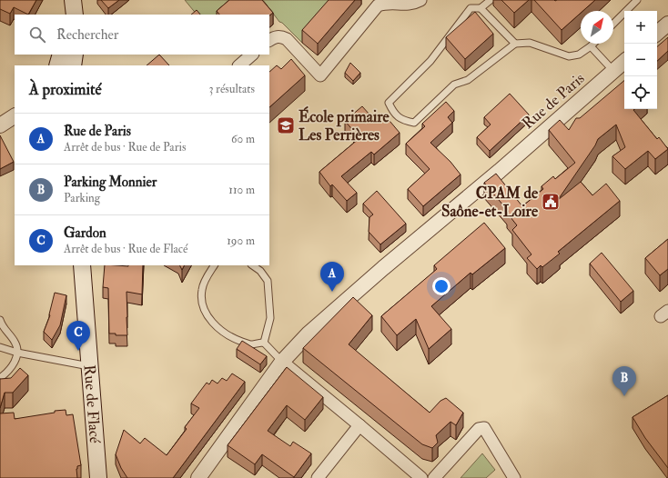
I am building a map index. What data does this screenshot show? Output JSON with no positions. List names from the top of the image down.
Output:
{
  "streets": {
    "main road": ["Rue de Flacé"],
    "street": ["Rue de Paris"]
  },
  "places": {
    "school or university": ["École primaire Les Perrières"],
    "public building": ["CPAM de Saône-et-Loire"]
  },
  "north": "top right",
  "page": {
    "map_buttons": ["+", "−"],
    "search": "Rechercher",
    "heading": ["À proximité", "3 résultats"],
    "list": [
      {
        "mark": "A",
        "name": "Rue de Paris",
        "note": "Arrêt de bus · Rue de Paris",
        "value": "60 m"
      },
      {
        "mark": "B",
        "name": "Parking Monnier",
        "note": "Parking",
        "value": "110 m"
      },
      {
        "mark": "C",
        "name": "Gardon",
        "note": "Arrêt de bus · Rue de Flacé",
        "value": "190 m"
      }
    ],
    "pins": ["A", "C", "B"]
  }
}
